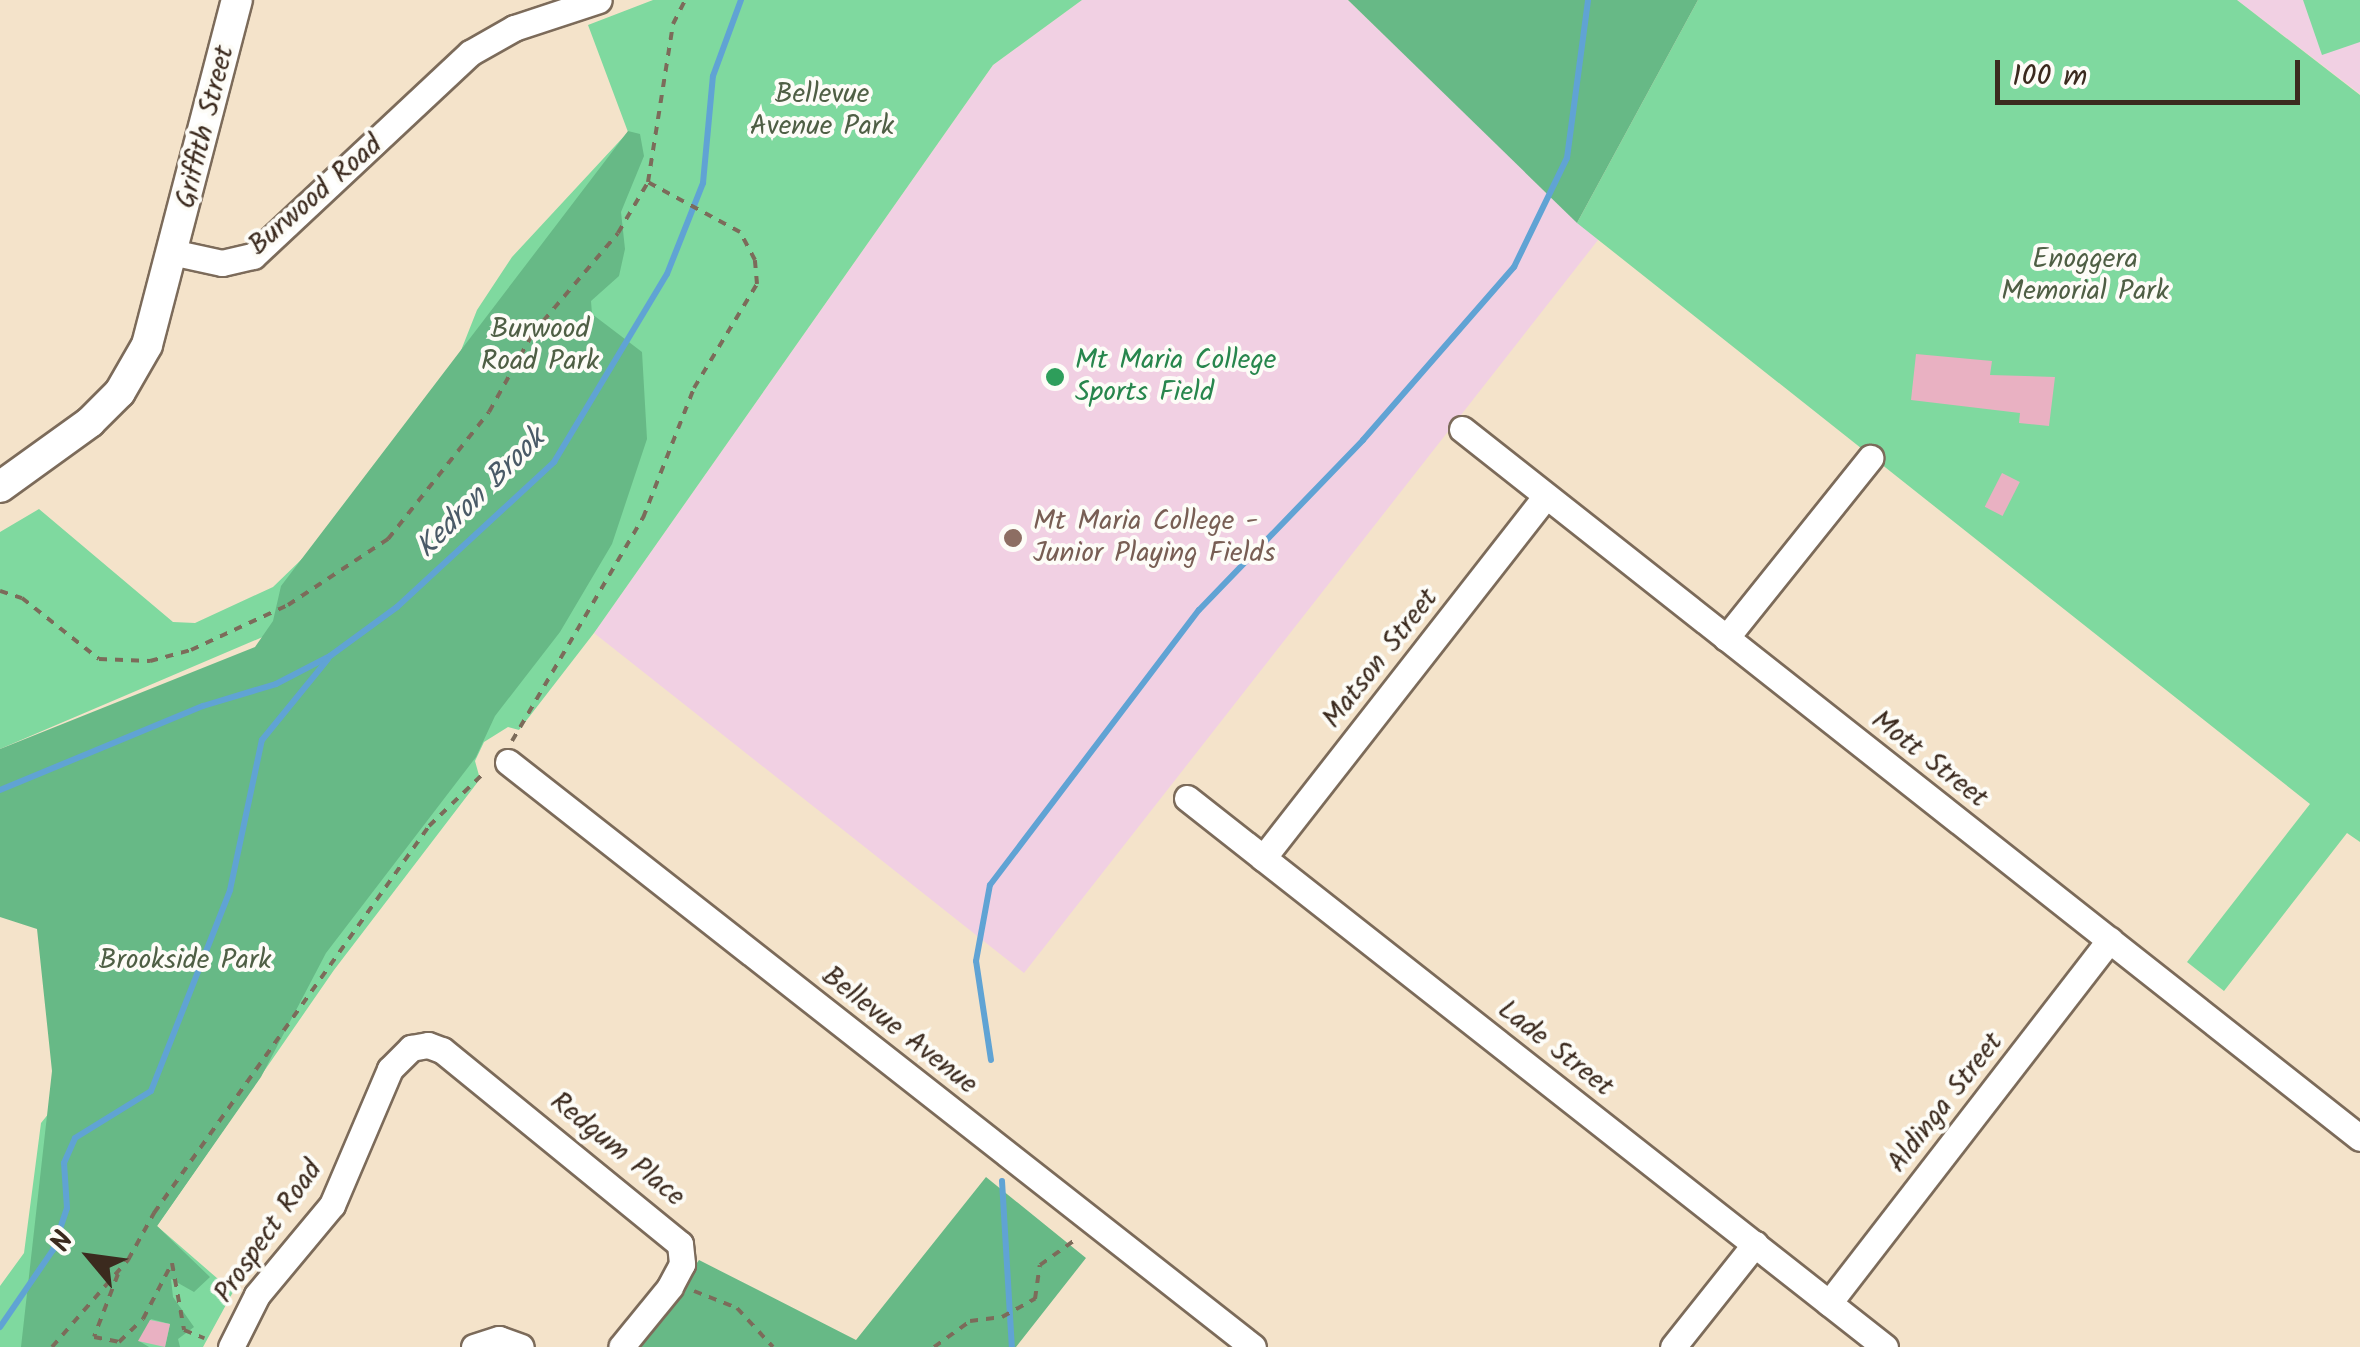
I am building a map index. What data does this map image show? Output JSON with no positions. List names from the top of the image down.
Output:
{
  "streets": {
    "street": [
      "Griffith Street",
      "Burwood Road",
      "Matson Street",
      "Mott Street",
      "Bellevue Avenue",
      "Lade Street",
      "Aldinga Street",
      "Redgum Place",
      "Prospect Road"
    ]
  },
  "crossings": [
    ["Griffith Street", "Burwood Road"],
    ["Matson Street", "Mott Street"],
    ["Matson Street", "Lade Street"],
    ["Mott Street", "Aldinga Street"],
    ["Lade Street", "Aldinga Street"],
    ["Redgum Place", "Prospect Road"]
  ],
  "water": ["Kedron Brook"],
  "parks": [
    "Bellevue Avenue Park",
    "Enoggera Memorial Park",
    "Burwood Road Park",
    "Brookside Park"
  ],
  "places": ["Mt Maria College Sports Field", "Mt Maria College - Junior Playing Fields"],
  "scale_bar": "100 m",
  "north": "top left"
}
